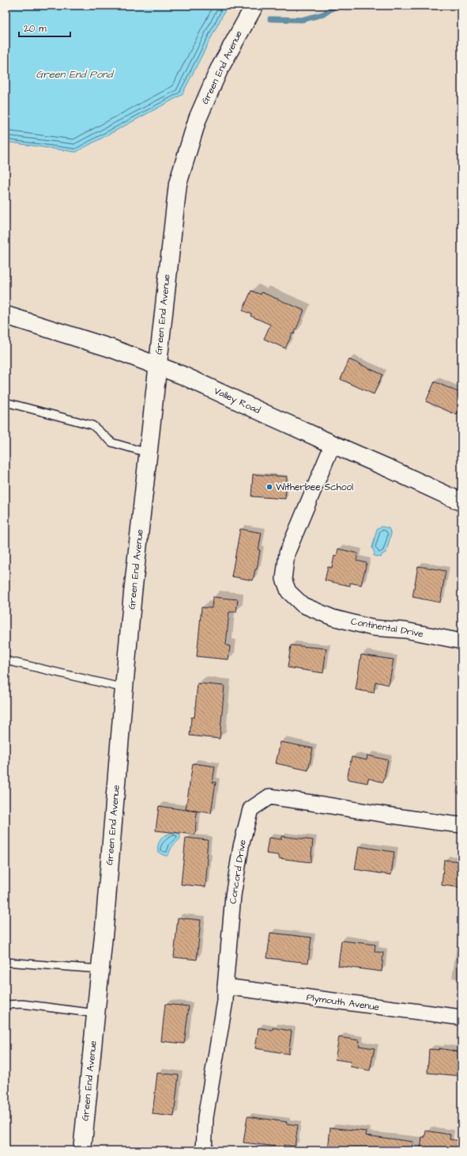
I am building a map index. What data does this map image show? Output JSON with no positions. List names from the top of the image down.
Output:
{
  "streets": {
    "main road": ["Green End Avenue", "Valley Road"],
    "street": ["Continental Drive", "Concord Drive", "Plymouth Avenue"]
  },
  "crossings": [
    ["Green End Avenue", "Valley Road"],
    ["Valley Road", "Continental Drive"],
    ["Concord Drive", "Plymouth Avenue"]
  ],
  "water": ["Green End Pond"],
  "places": ["Witherbee School"],
  "scale_bar": "20 m"
}
